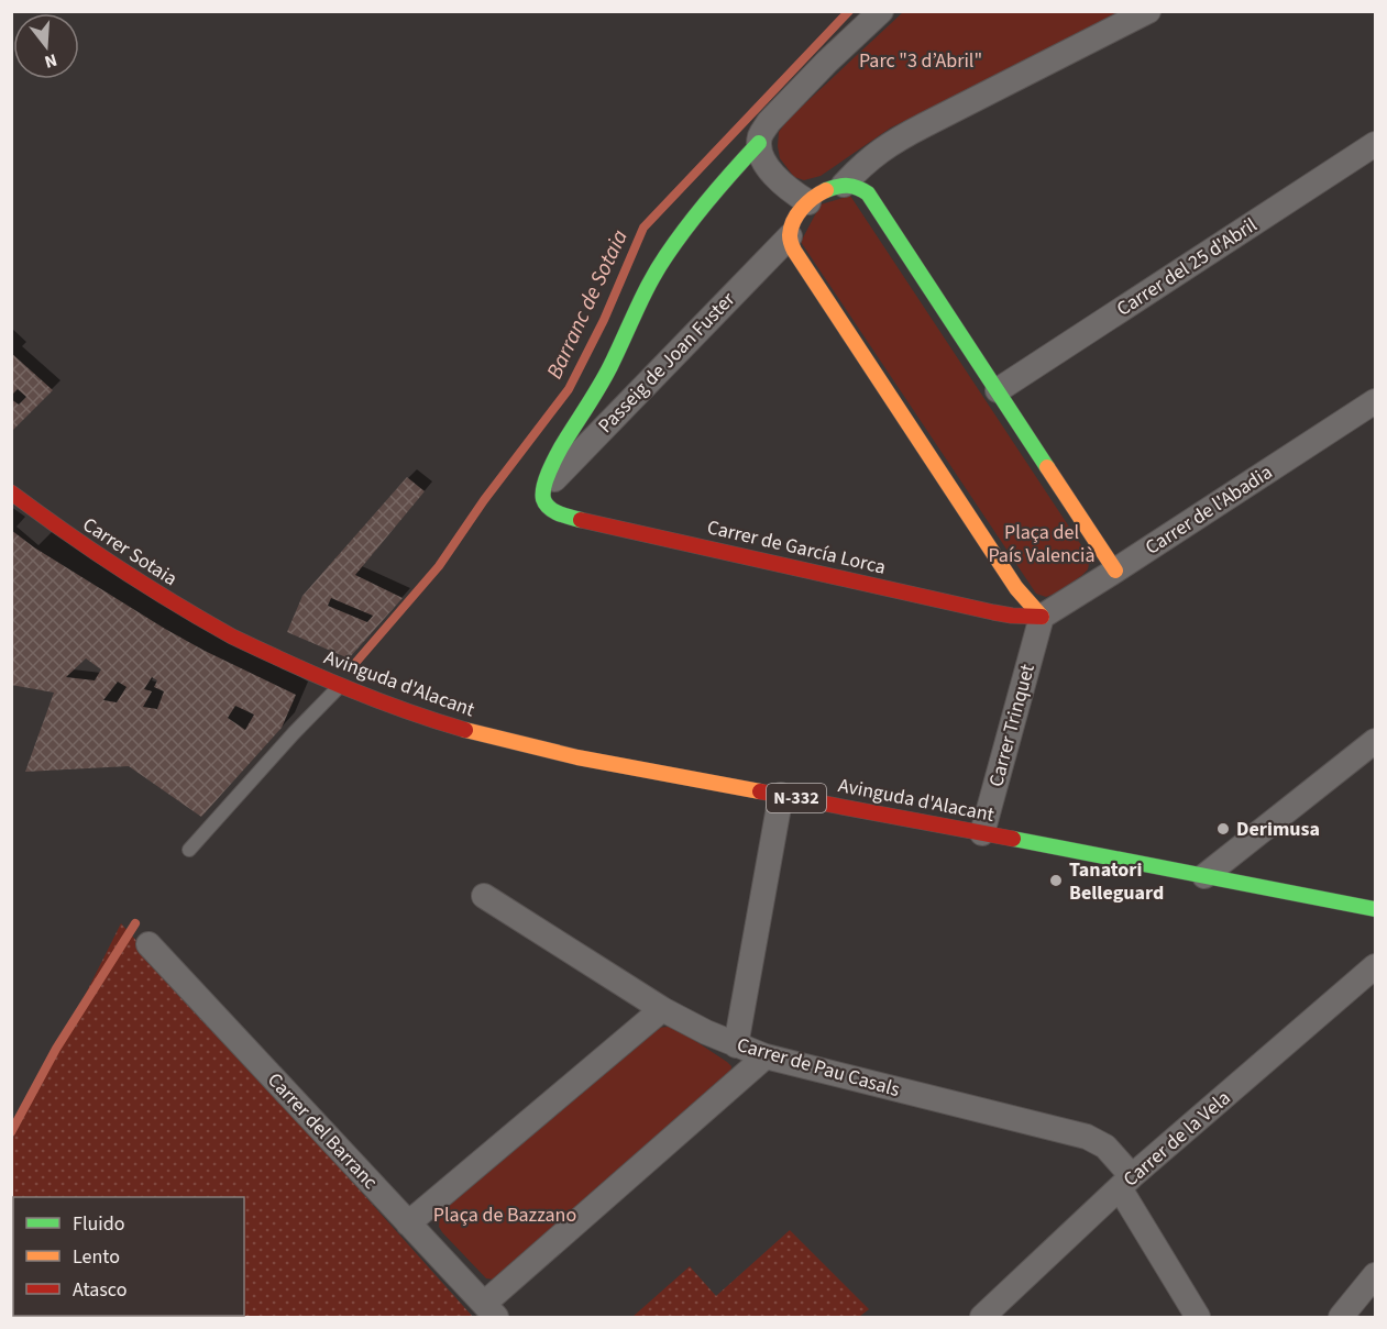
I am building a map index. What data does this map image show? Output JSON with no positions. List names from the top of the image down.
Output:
{
  "streets": {
    "main road": [
      "Carrer de García Lorca",
      "Carrer Sotaia",
      "Avinguda d'Alacant",
      "N-332"
    ],
    "street": [
      "Carrer del 25 d'Abril",
      "Passeig de Joan Fuster",
      "Carrer de l'Abadia",
      "Carrer Trinquet",
      "Carrer de Pau Casals",
      "Carrer del Barranc",
      "Carrer de la Vela"
    ]
  },
  "crossings": [
    ["Passeig de Joan Fuster", "Carrer de García Lorca"],
    ["Carrer de l'Abadia", "Carrer de García Lorca"],
    ["Carrer de l'Abadia", "Carrer Trinquet"],
    ["Carrer de García Lorca", "Carrer Trinquet"],
    ["Carrer Sotaia", "Avinguda d'Alacant"],
    ["Avinguda d'Alacant", "Carrer Trinquet"],
    ["Carrer de Pau Casals", "Carrer de la Vela"]
  ],
  "water": ["Barranc de Sotaia"],
  "parks": ["Parc \"3 d’Abril\"", "Plaça del País Valencià", "Plaça de Bazzano"],
  "places": ["Derimusa", "Tanatori Belleguard"],
  "legend": ["Fluido", "Lento", "Atasco"],
  "north": "bottom"
}
